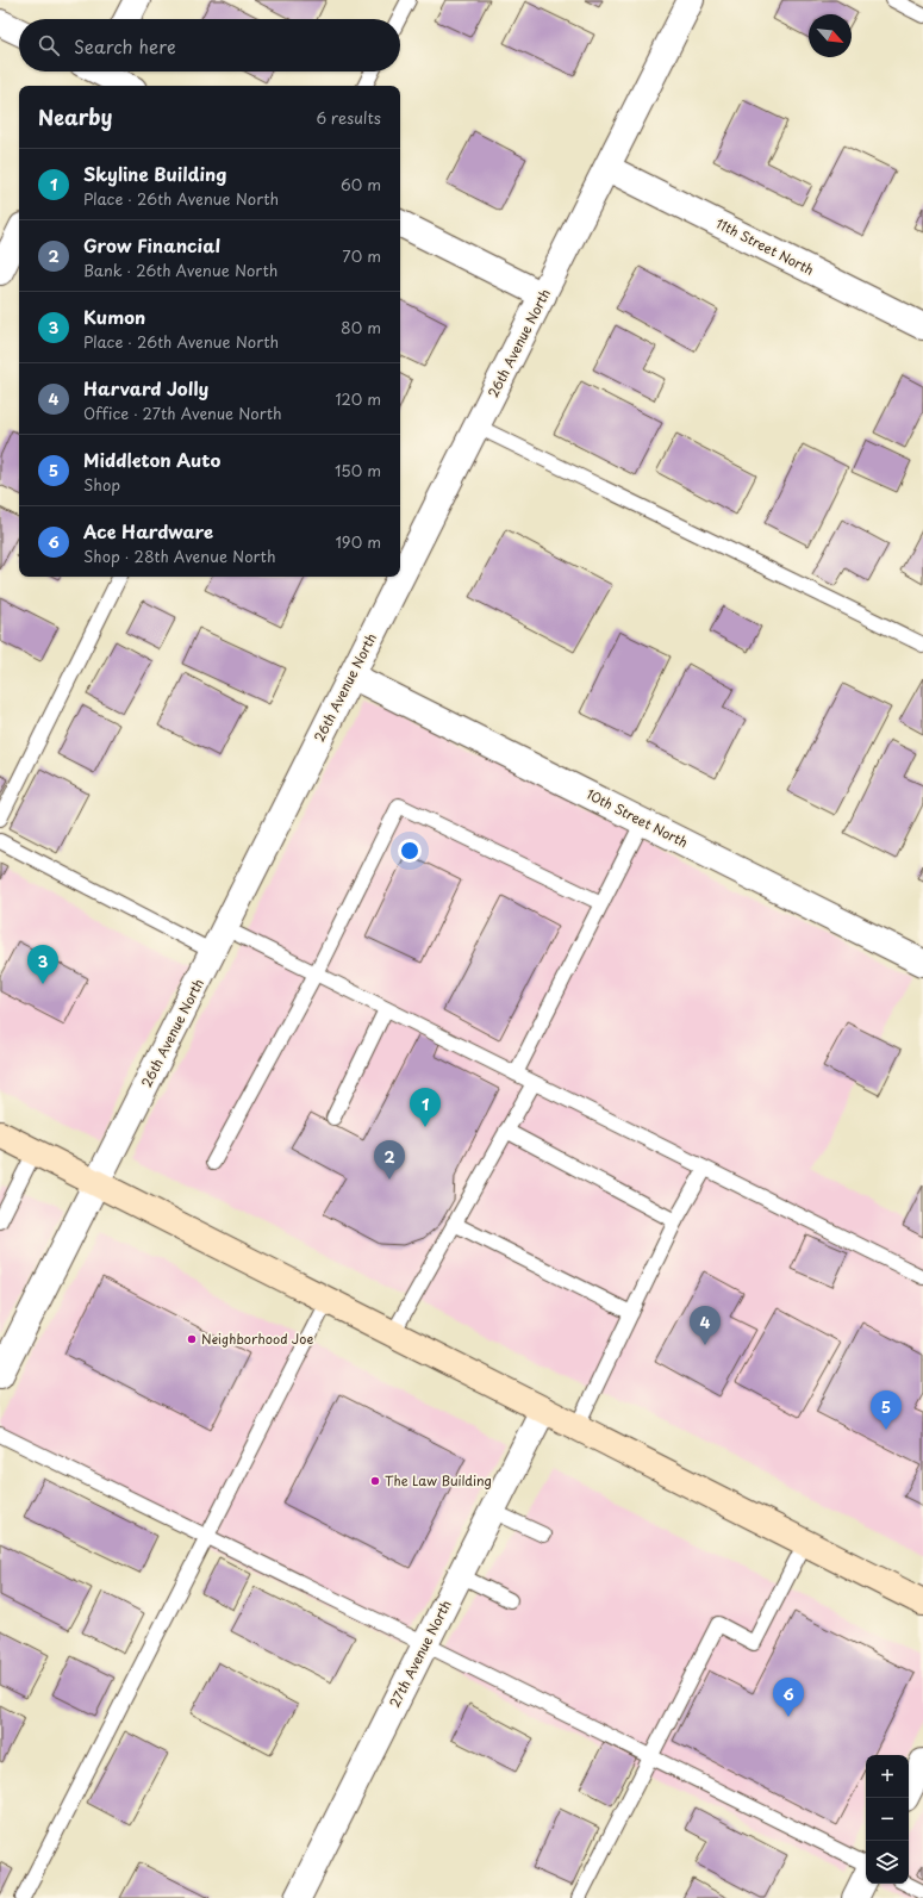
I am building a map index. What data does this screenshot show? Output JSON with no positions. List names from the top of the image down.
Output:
{
  "streets": {
    "street": [
      "11th Street North",
      "26th Avenue North",
      "10th Street North",
      "27th Avenue North"
    ]
  },
  "crossings": [
    ["11th Street North", "26th Avenue North"],
    ["26th Avenue North", "10th Street North"]
  ],
  "places": ["Neighborhood Joe", "The Law Building"],
  "north": "bottom right",
  "page": {
    "search": "Search here",
    "heading": ["Nearby", "6 results"],
    "list": [
      {
        "mark": "1",
        "name": "Skyline Building",
        "note": "Place · 26th Avenue North",
        "value": "60 m"
      },
      {
        "mark": "2",
        "name": "Grow Financial",
        "note": "Bank · 26th Avenue North",
        "value": "70 m"
      },
      {
        "mark": "3",
        "name": "Kumon",
        "note": "Place · 26th Avenue North",
        "value": "80 m"
      },
      {
        "mark": "4",
        "name": "Harvard Jolly",
        "note": "Office · 27th Avenue North",
        "value": "120 m"
      },
      {
        "mark": "5",
        "name": "Middleton Auto",
        "note": "Shop",
        "value": "150 m"
      },
      {
        "mark": "6",
        "name": "Ace Hardware",
        "note": "Shop · 28th Avenue North",
        "value": "190 m"
      }
    ],
    "pins": [
      "3",
      "1",
      "2",
      "4",
      "5",
      "6"
    ],
    "map_buttons": ["+", "−"]
  }
}
